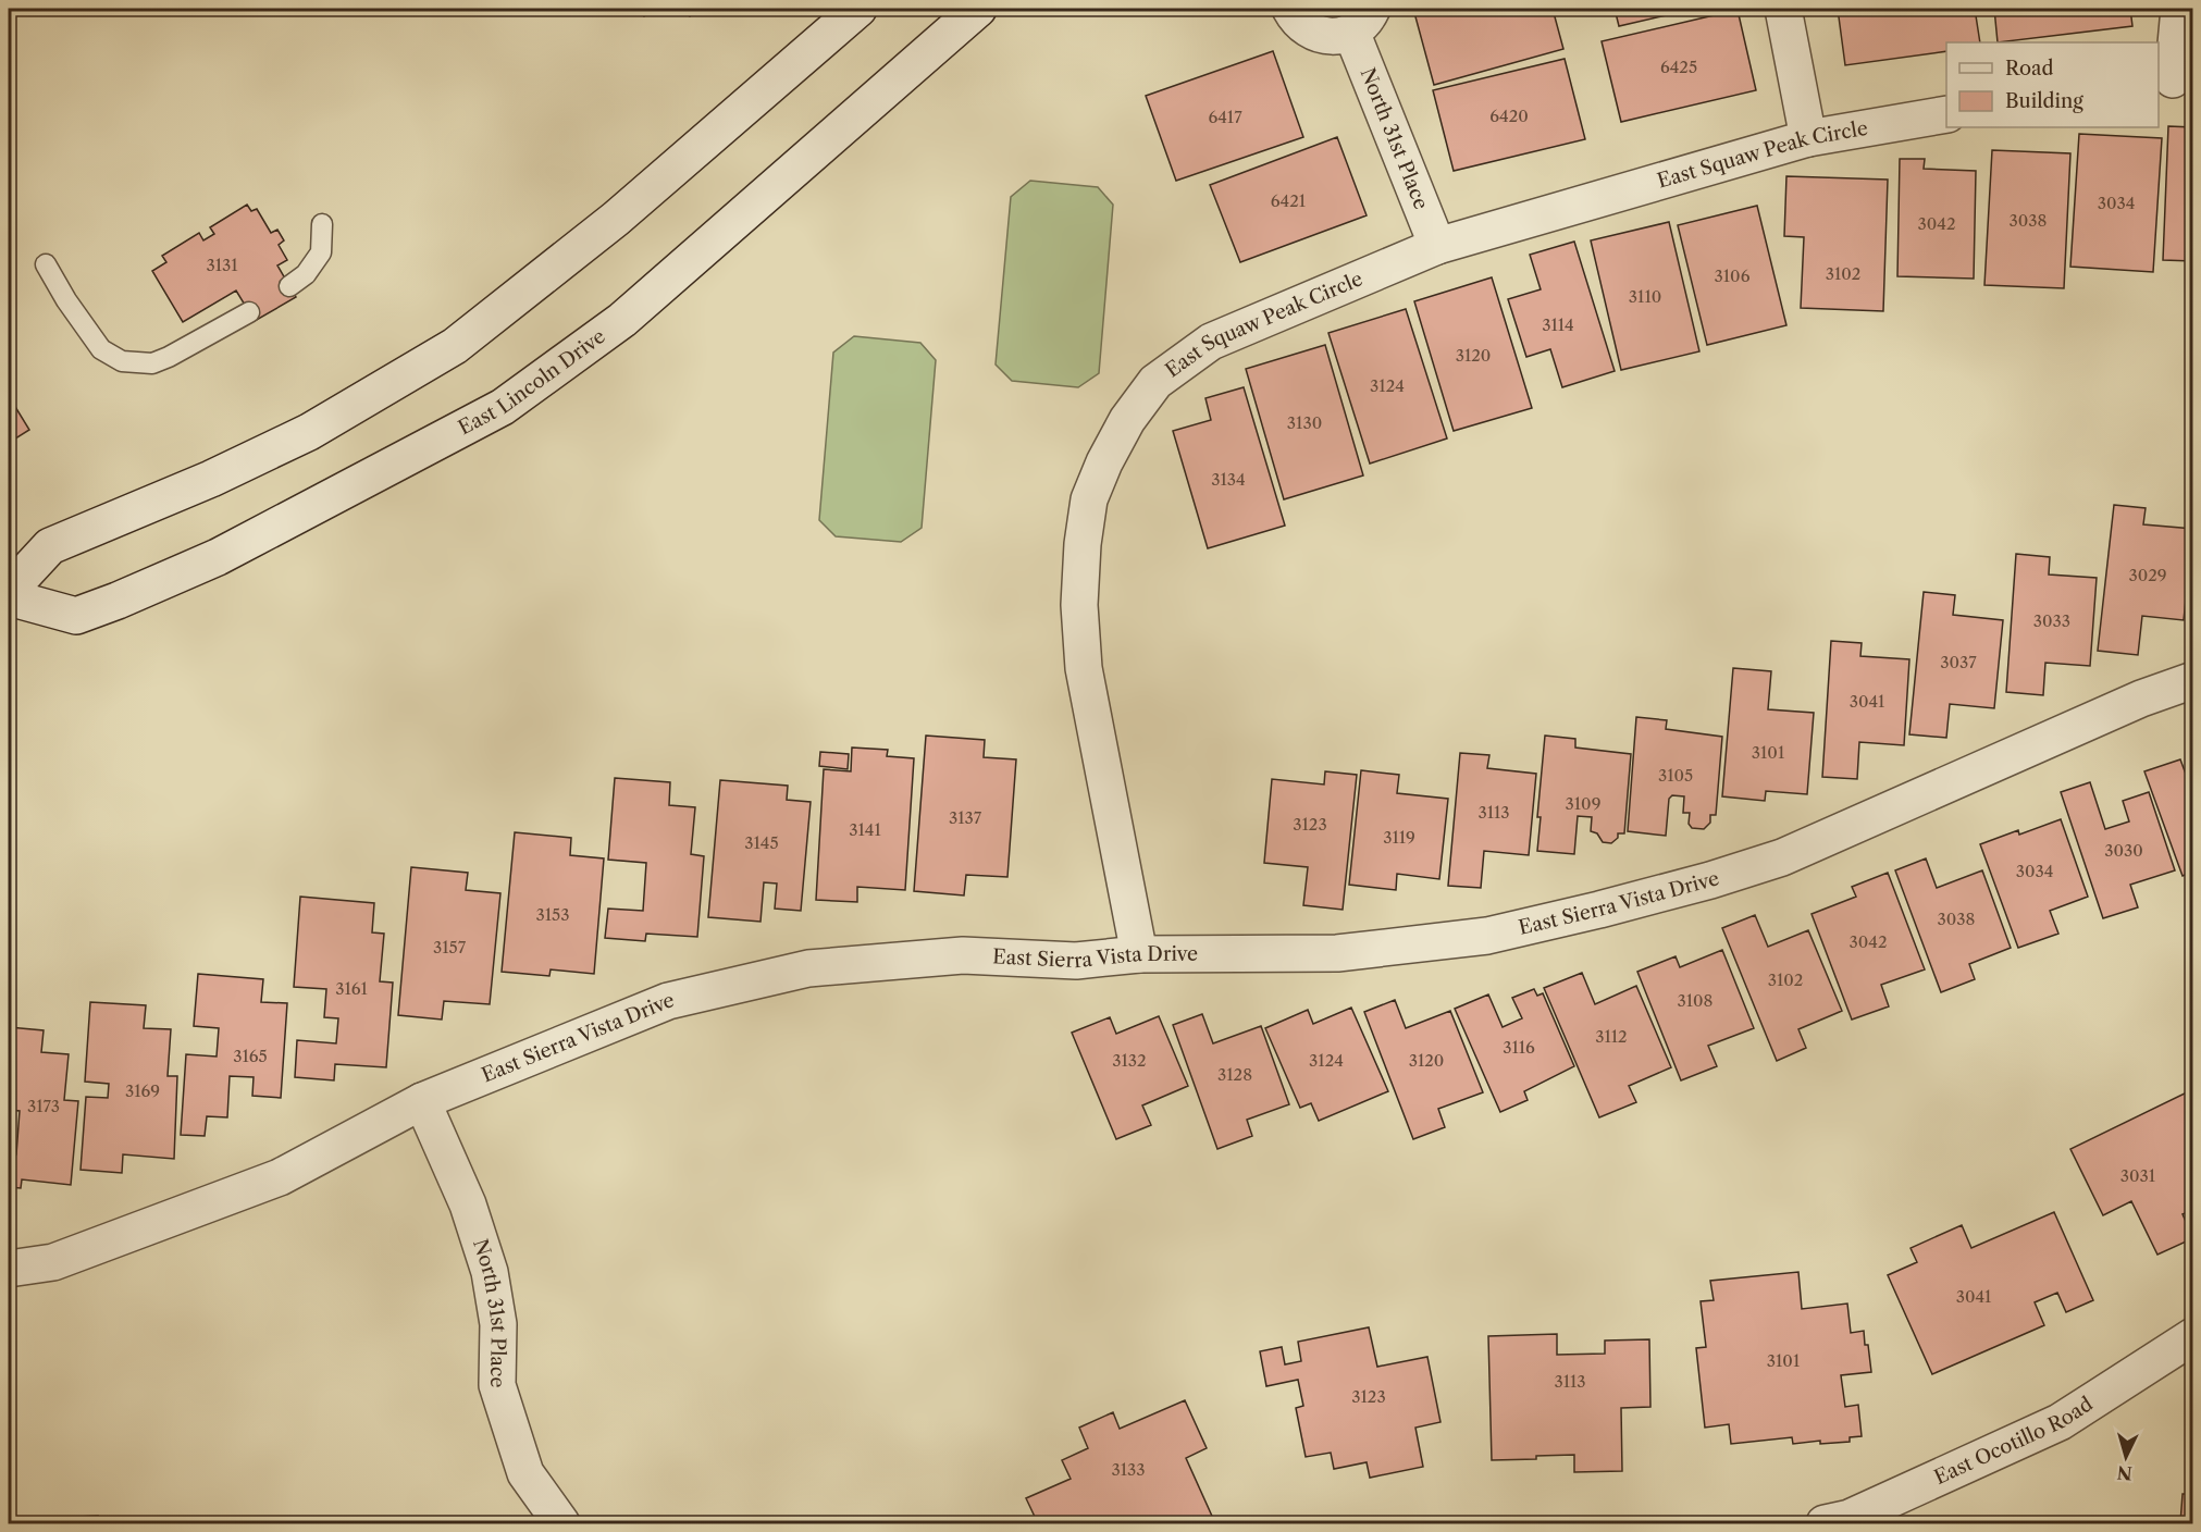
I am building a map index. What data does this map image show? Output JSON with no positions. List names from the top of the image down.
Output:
{
  "streets": {
    "street": [
      "North 31st Place",
      "East Squaw Peak Circle",
      "East Lincoln Drive",
      "East Sierra Vista Drive",
      "East Ocotillo Road"
    ]
  },
  "crossings": [
    ["North 31st Place", "East Squaw Peak Circle"],
    ["North 31st Place", "East Sierra Vista Drive"],
    ["East Squaw Peak Circle", "East Sierra Vista Drive"]
  ],
  "house_numbers": [
    "6425",
    "6420",
    "6417",
    "6421",
    "3034",
    "3038",
    "3042",
    "3131",
    "3102",
    "3106",
    "3110",
    "3114",
    "3120",
    "3124",
    "3130",
    "3134",
    "3029",
    "3033",
    "3037",
    "3041",
    "3101",
    "3105",
    "3109",
    "3113",
    "3137",
    "3123",
    "3141",
    "3119",
    "3145",
    "3030",
    "3034",
    "3153",
    "3038",
    "3042",
    "3157",
    "3102",
    "3161",
    "3108",
    "3112",
    "3116",
    "3165",
    "3132",
    "3124",
    "3120",
    "3128",
    "3169",
    "3173",
    "3031",
    "3041",
    "3101",
    "3113",
    "3123",
    "3133"
  ],
  "legend": ["Road", "Building"],
  "north": "bottom"
}
